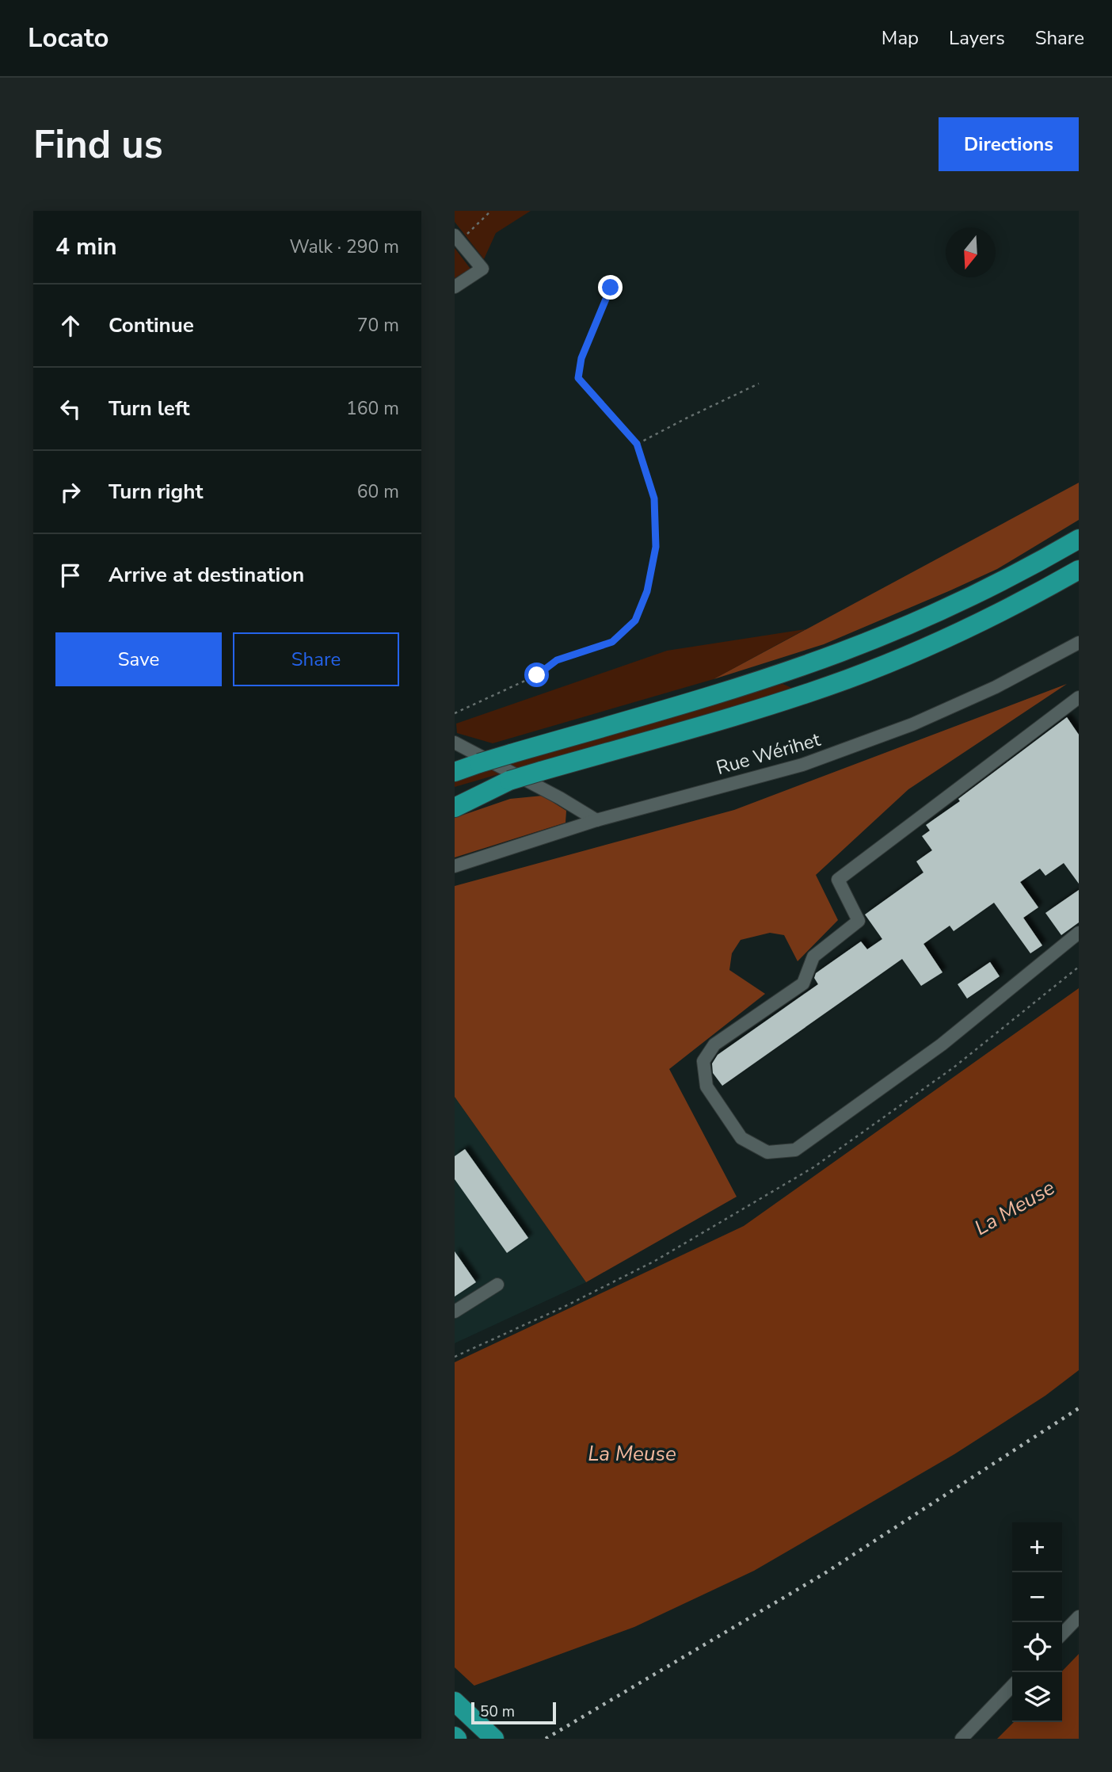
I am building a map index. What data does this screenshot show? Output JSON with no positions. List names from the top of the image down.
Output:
{
  "streets": {
    "street": ["Rue Wérihet"]
  },
  "water": ["La Meuse"],
  "scale_bar": "50 m",
  "north": "bottom",
  "page": {
    "header": "Locato",
    "nav": ["Map", "Layers", "Share"],
    "buttons": [
      "Directions",
      ["Save", "Share"]
    ],
    "title": "Find us",
    "heading": ["4 min", "Walk · 290 m"],
    "list": [
      ["Continue", "70 m"],
      ["Turn left", "160 m"],
      ["Turn right", "60 m"],
      "Arrive at destination"
    ],
    "map_buttons": ["+", "−"],
    "scale": "50 m"
  }
}
